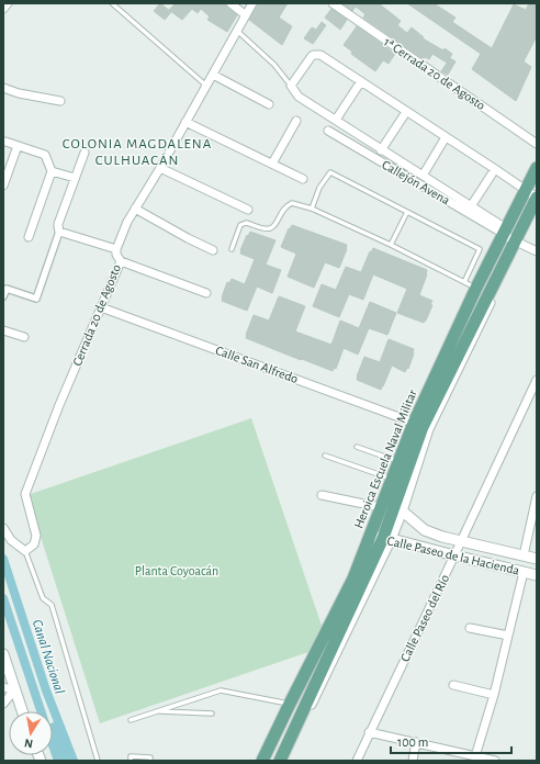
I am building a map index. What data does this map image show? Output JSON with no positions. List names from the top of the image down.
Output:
{
  "streets": {
    "main road": ["Heroica Escuela Naval Militar"],
    "street": [
      "1ª Cerrada 20 de Agosto",
      "Callejón Avena",
      "Cerrada 20 de Agosto",
      "Calle San Alfredo",
      "Calle Paseo de la Hacienda",
      "Calle Paseo del Río"
    ]
  },
  "crossings": [
    ["Callejón Avena", "Heroica Escuela Naval Militar"],
    ["Cerrada 20 de Agosto", "Calle San Alfredo"],
    ["Calle San Alfredo", "Heroica Escuela Naval Militar"],
    ["Heroica Escuela Naval Militar", "Calle Paseo de la Hacienda"],
    ["Calle Paseo de la Hacienda", "Calle Paseo del Río"]
  ],
  "districts": ["COLONIA MAGDALENA CULHUACÁN"],
  "water": ["Canal Nacional"],
  "parks": ["Planta Coyoacán"],
  "scale_bar": "100 m",
  "north": "bottom"
}
